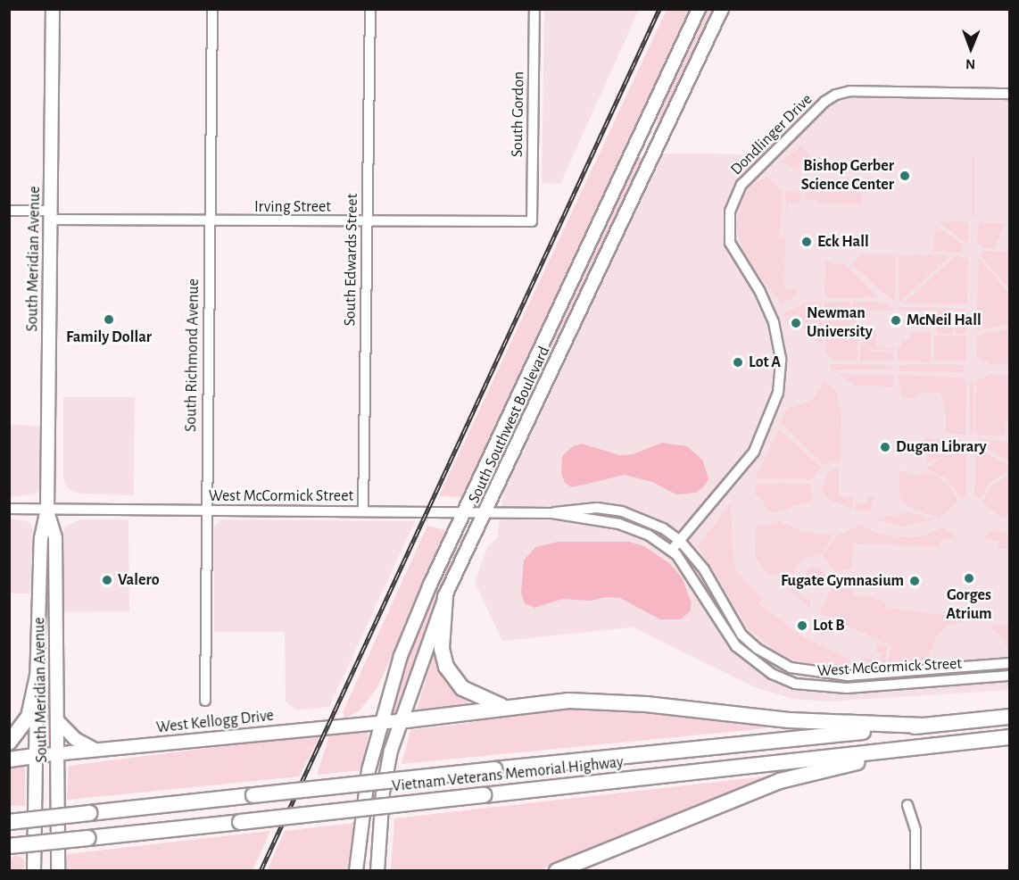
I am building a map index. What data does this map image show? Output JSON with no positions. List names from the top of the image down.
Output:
{
  "streets": {
    "highway": ["Vietnam Veterans Memorial Highway"],
    "main road": ["South Meridian Avenue", "South Southwest Boulevard", "West Kellogg Drive"],
    "street": [
      "South Gordon",
      "Dondlinger Drive",
      "Irving Street",
      "South Edwards Street",
      "South Richmond Avenue",
      "West McCormick Street"
    ]
  },
  "crossings": [
    ["South Gordon", "Irving Street"],
    ["Dondlinger Drive", "West McCormick Street"],
    ["Irving Street", "South Meridian Avenue"],
    ["Irving Street", "South Edwards Street"],
    ["Irving Street", "South Richmond Avenue"],
    ["South Meridian Avenue", "West McCormick Street"],
    ["South Meridian Avenue", "West Kellogg Drive"],
    ["South Edwards Street", "West McCormick Street"],
    ["South Richmond Avenue", "West McCormick Street"],
    ["South Southwest Boulevard", "West McCormick Street"],
    ["South Southwest Boulevard", "West Kellogg Drive"]
  ],
  "places": [
    "Bishop Gerber Science Center",
    "Eck Hall",
    "Family Dollar",
    "McNeil Hall",
    "Newman University",
    "Lot A",
    "Dugan Library",
    "Gorges Atrium",
    "Valero",
    "Fugate Gymnasium",
    "Lot B"
  ],
  "north": "bottom"
}
